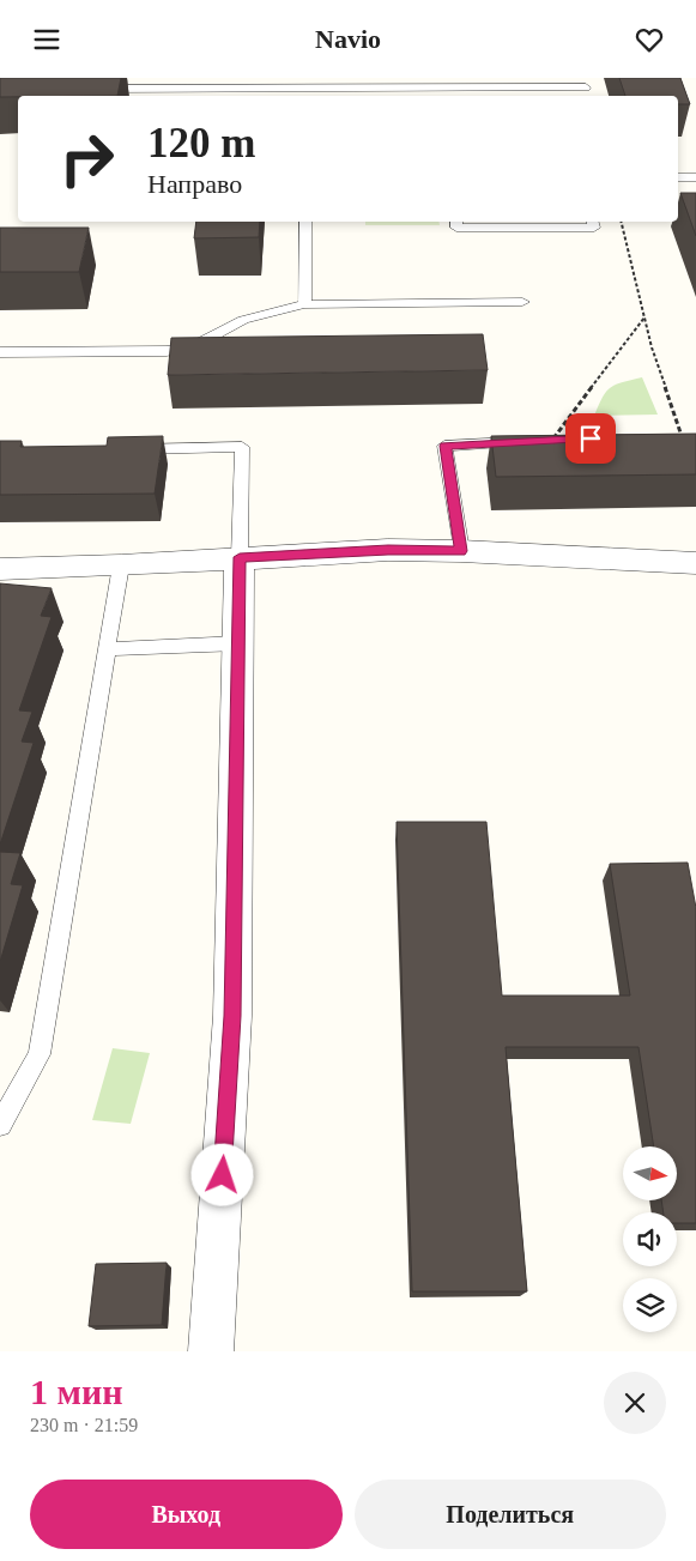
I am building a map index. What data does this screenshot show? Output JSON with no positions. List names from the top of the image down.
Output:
{
  "north": "right",
  "page": {
    "header": "Navio",
    "turn": ["120 m", "Направо"],
    "heading": ["1 мин", "230 m · 21:59"],
    "buttons": ["Выход", "Поделиться"]
  }
}
